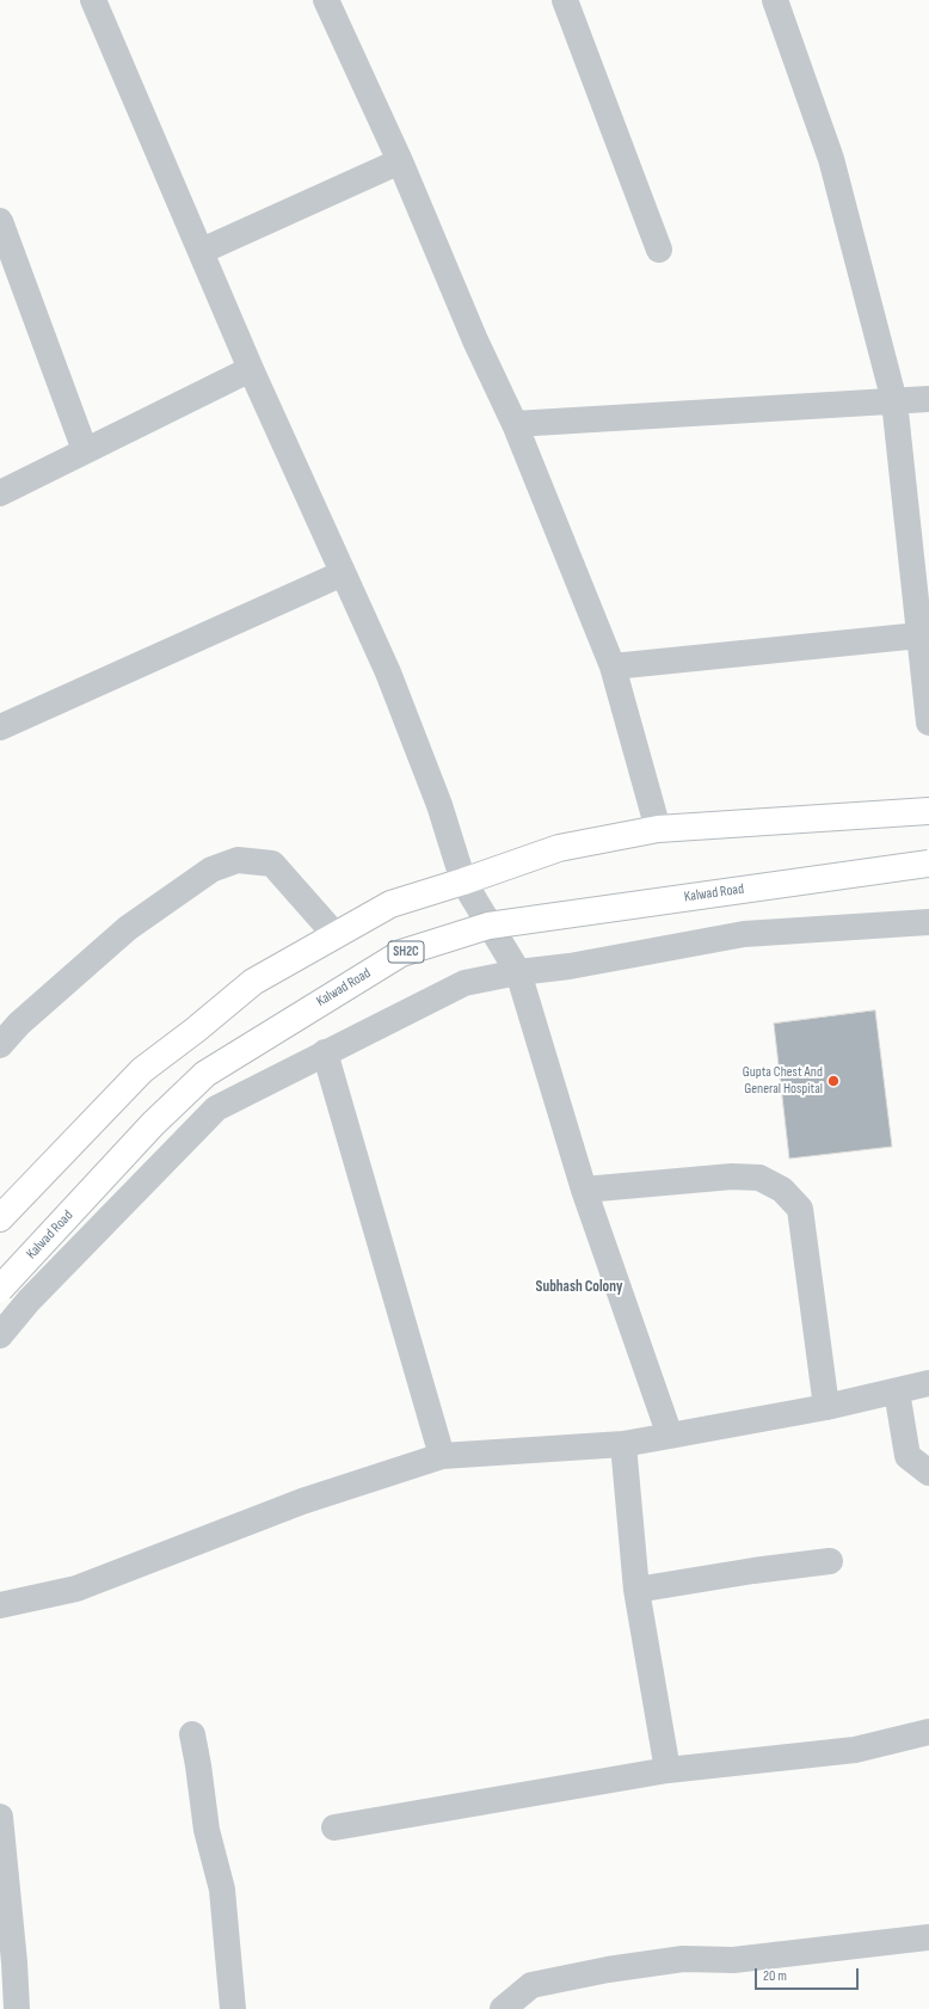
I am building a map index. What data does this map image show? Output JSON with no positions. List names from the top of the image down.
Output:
{
  "streets": {
    "main road": ["Kalwad Road", "SH2C"]
  },
  "districts": ["Subhash Colony"],
  "places": ["Gupta Chest And General Hospital"],
  "scale_bar": "20 m"
}
